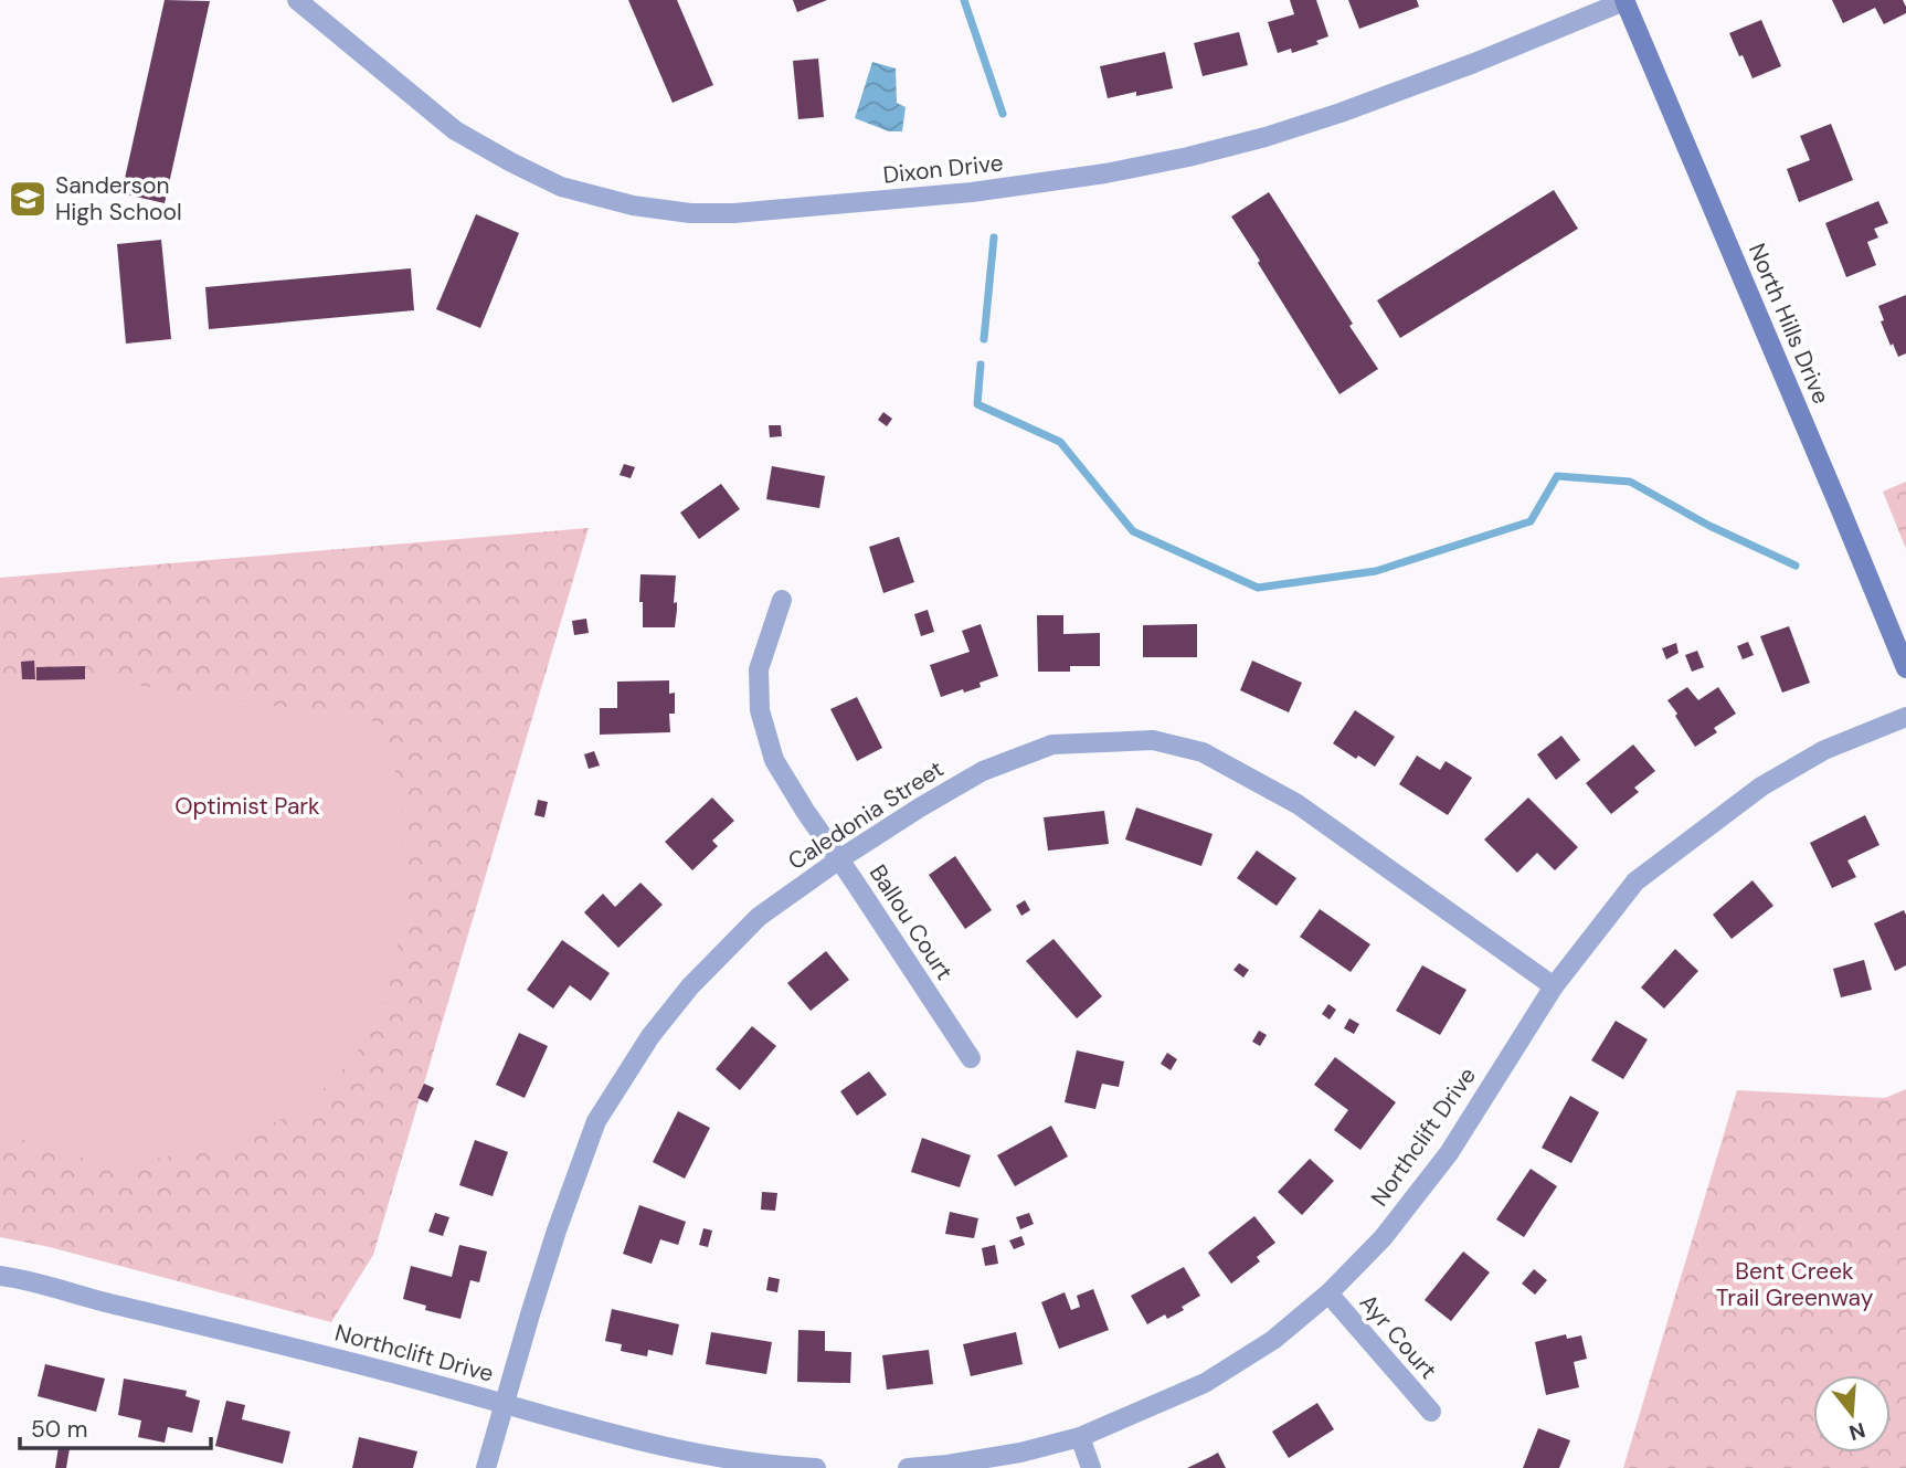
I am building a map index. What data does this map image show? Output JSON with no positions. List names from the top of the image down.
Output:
{
  "streets": {
    "main road": ["North Hills Drive"],
    "street": [
      "Dixon Drive",
      "Caledonia Street",
      "Ballou Court",
      "Northclift Drive",
      "Ayr Court"
    ]
  },
  "crossings": [
    ["Dixon Drive", "North Hills Drive"],
    ["Caledonia Street", "Ballou Court"],
    ["Caledonia Street", "Northclift Drive"],
    ["Northclift Drive", "Ayr Court"]
  ],
  "parks": ["Optimist Park", "Bent Creek Trail Greenway"],
  "places": {
    "school or university": ["Sanderson High School"]
  },
  "scale_bar": "50 m",
  "north": "bottom"
}
